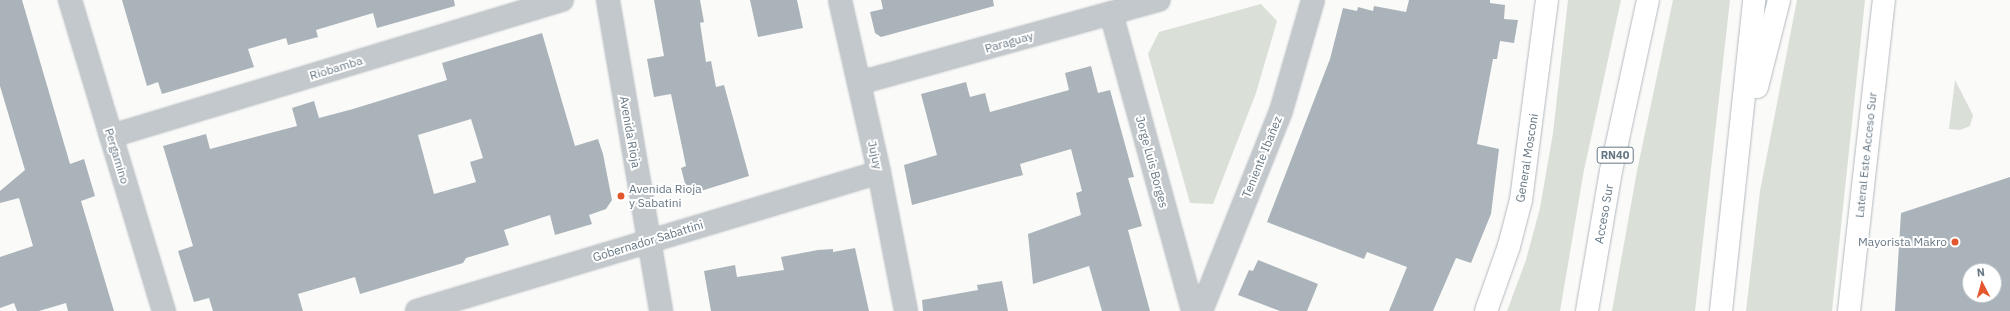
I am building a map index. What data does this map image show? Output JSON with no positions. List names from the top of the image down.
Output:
{
  "streets": {
    "main road": [
      "RN40",
      "Lateral Este Acceso Sur",
      "General Mosconi",
      "Acceso Sur"
    ],
    "street": [
      "Paraguay",
      "Riobamba",
      "Avenida Rioja",
      "Jujuy",
      "Pergamino",
      "Teniente Ibañez",
      "Jorge Luis Borges",
      "Gobernador Sabattini"
    ]
  },
  "crossings": [
    ["Paraguay", "Jujuy"],
    ["Paraguay", "Jorge Luis Borges"],
    ["Riobamba", "Pergamino"],
    ["Avenida Rioja", "Gobernador Sabattini"],
    ["Jujuy", "Gobernador Sabattini"]
  ],
  "places": ["Avenida Rioja y Sabatini", "Mayorista Makro"],
  "north": "top"
}
